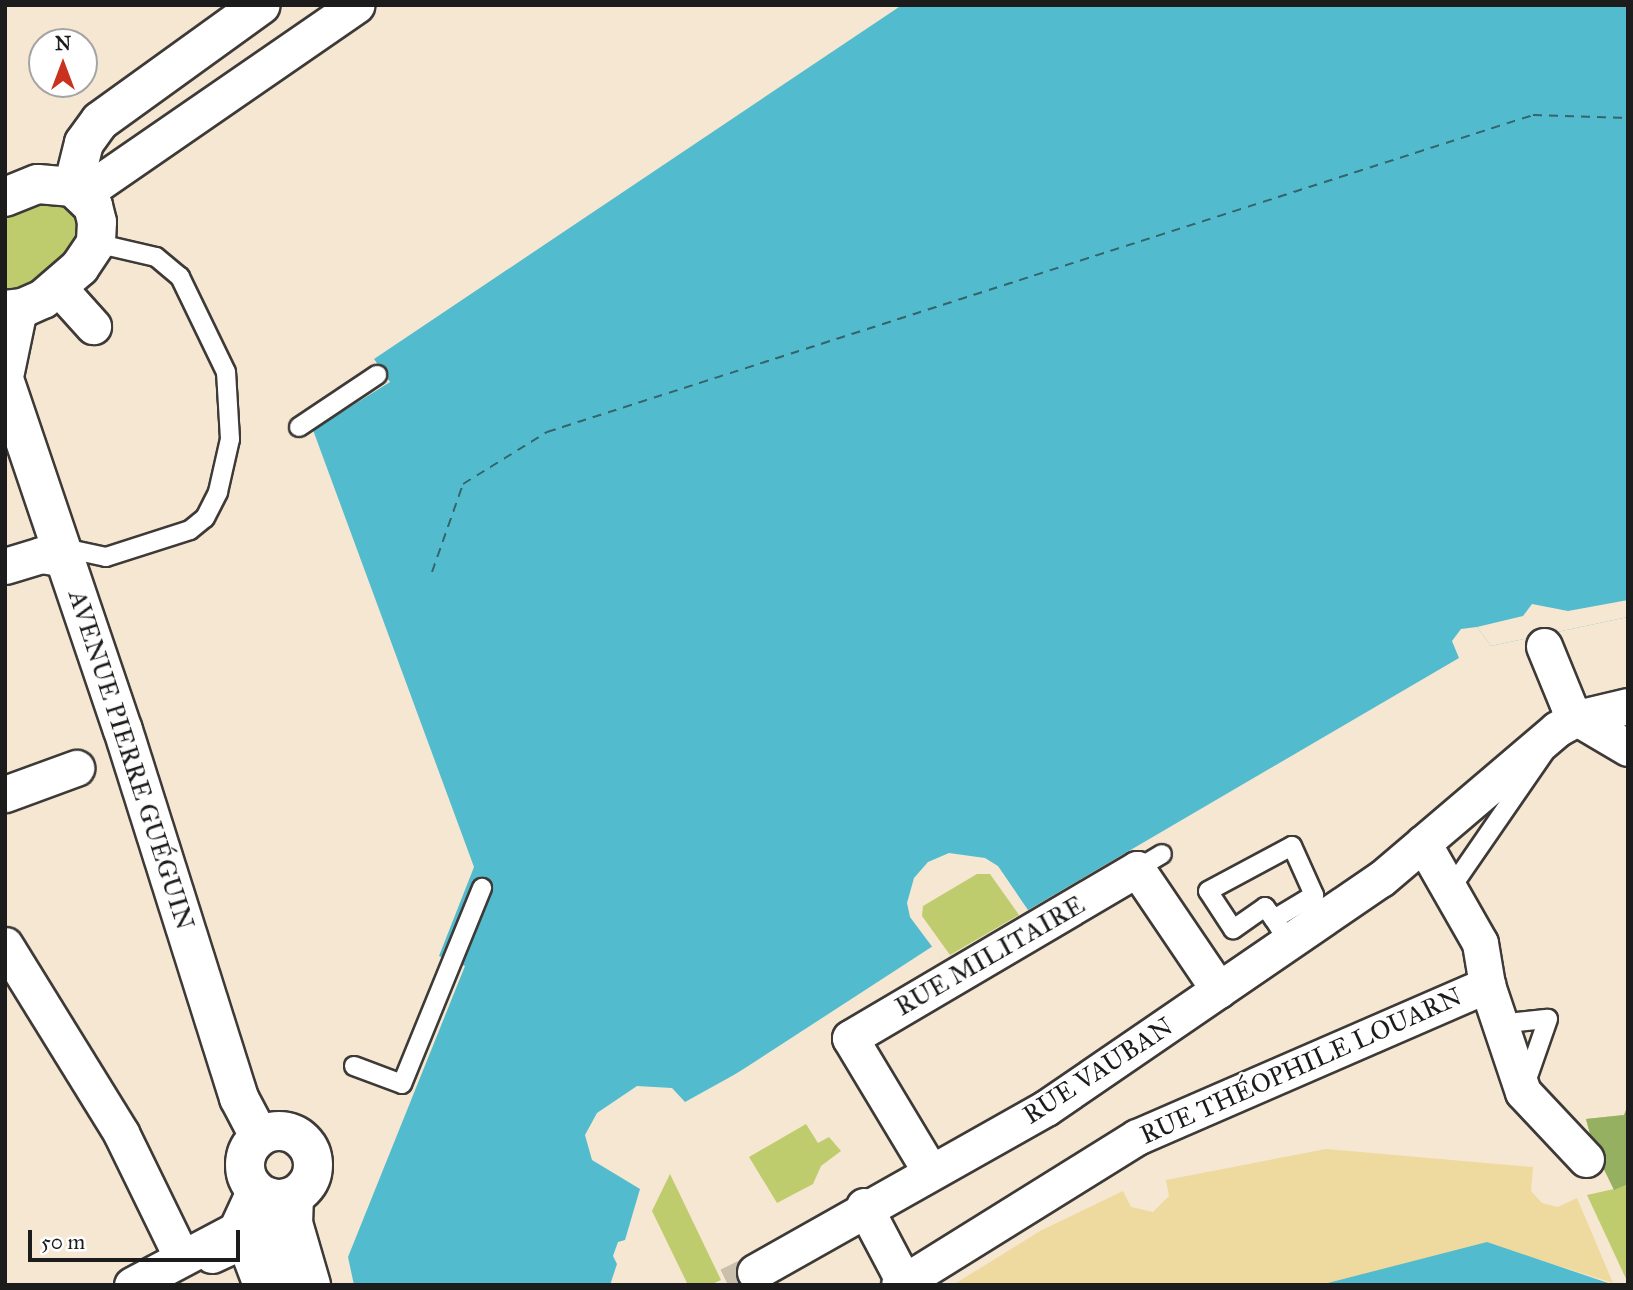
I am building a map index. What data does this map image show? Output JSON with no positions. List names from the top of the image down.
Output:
{
  "streets": {
    "main road": ["AVENUE PIERRE GUÉGUIN"],
    "street": ["RUE MILITAIRE", "RUE THÉOPHILE LOUARN", "RUE VAUBAN"]
  },
  "crossings": [
    ["RUE MILITAIRE", "RUE VAUBAN"],
    ["RUE THÉOPHILE LOUARN", "RUE VAUBAN"]
  ],
  "scale_bar": "50 m",
  "north": "top"
}
